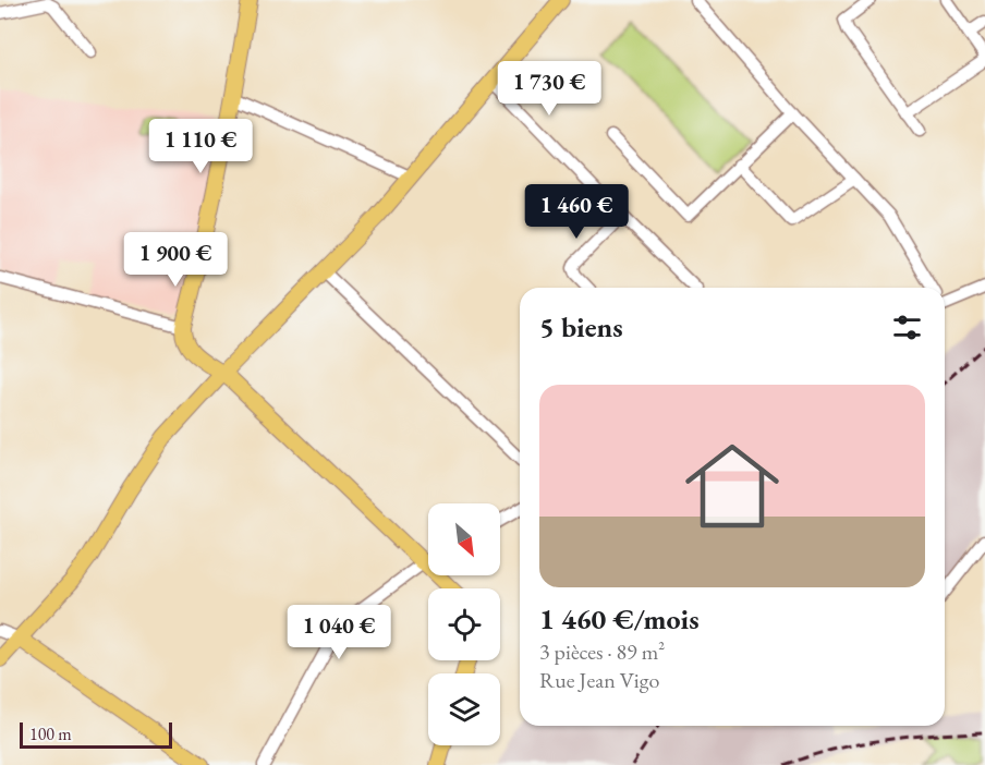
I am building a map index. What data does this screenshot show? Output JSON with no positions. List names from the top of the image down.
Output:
{
  "scale_bar": "100 m",
  "north": "bottom right",
  "page": {
    "price": [
      "1 730 €",
      "1 110 €",
      "1 460 €",
      "1 900 €",
      "1 040 €"
    ],
    "heading": "5 biens",
    "list": [
      {
        "name": "1 460 €/mois",
        "note": "3 pièces · 89 m² · Rue Jean Vigo"
      }
    ],
    "scale": "100 m"
  }
}
